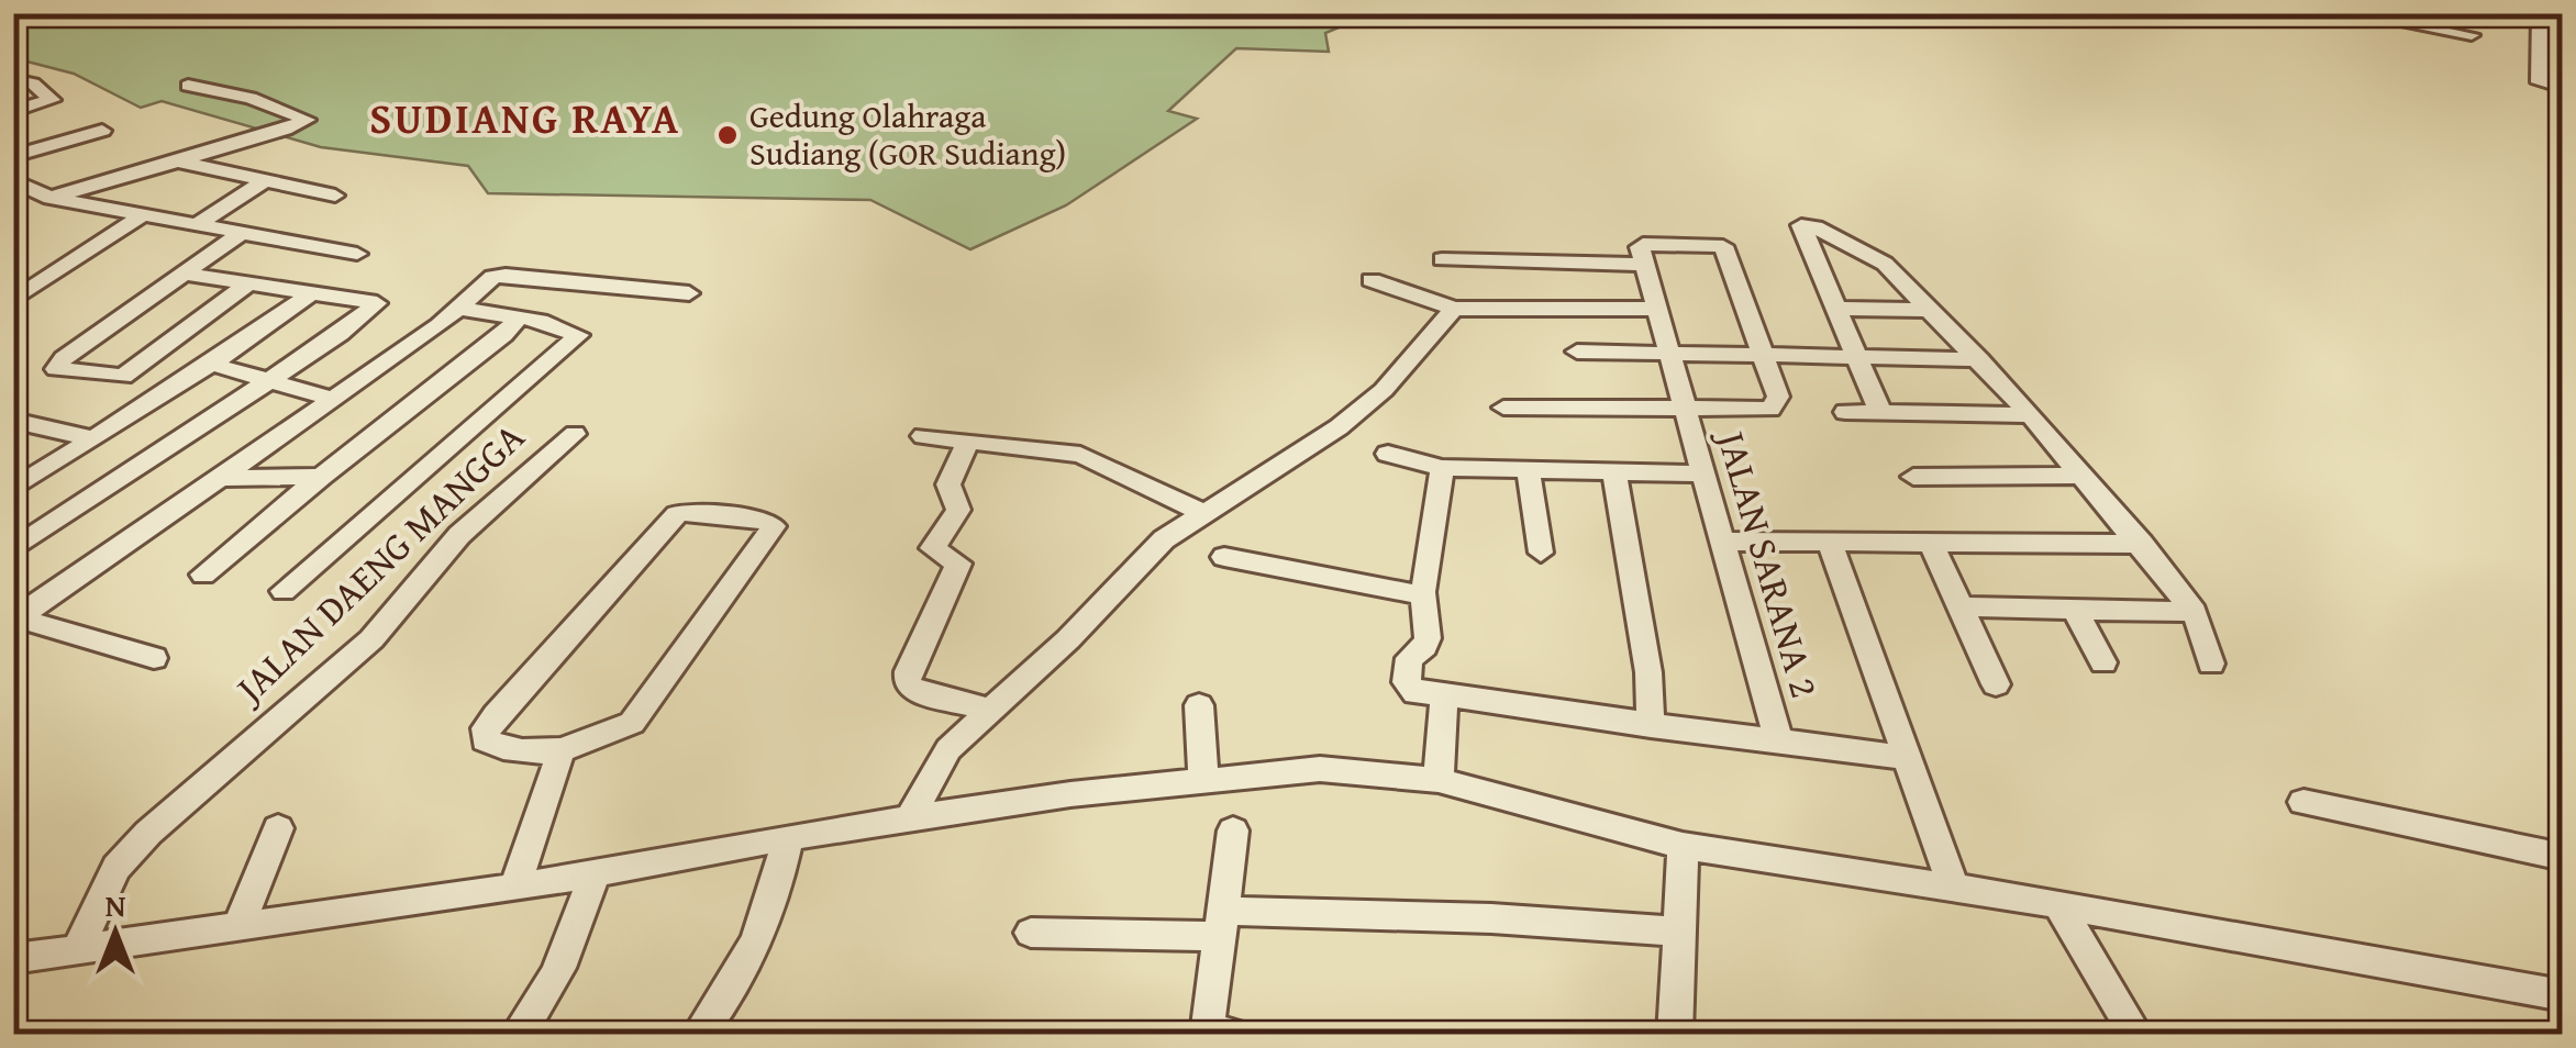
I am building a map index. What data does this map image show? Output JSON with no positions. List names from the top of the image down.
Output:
{
  "streets": {
    "street": ["JALAN DAENG MANGGA", "JALAN SARANA 2"]
  },
  "districts": ["SUDIANG RAYA"],
  "places": ["Gedung Olahraga Sudiang (GOR Sudiang)"],
  "north": "top"
}
